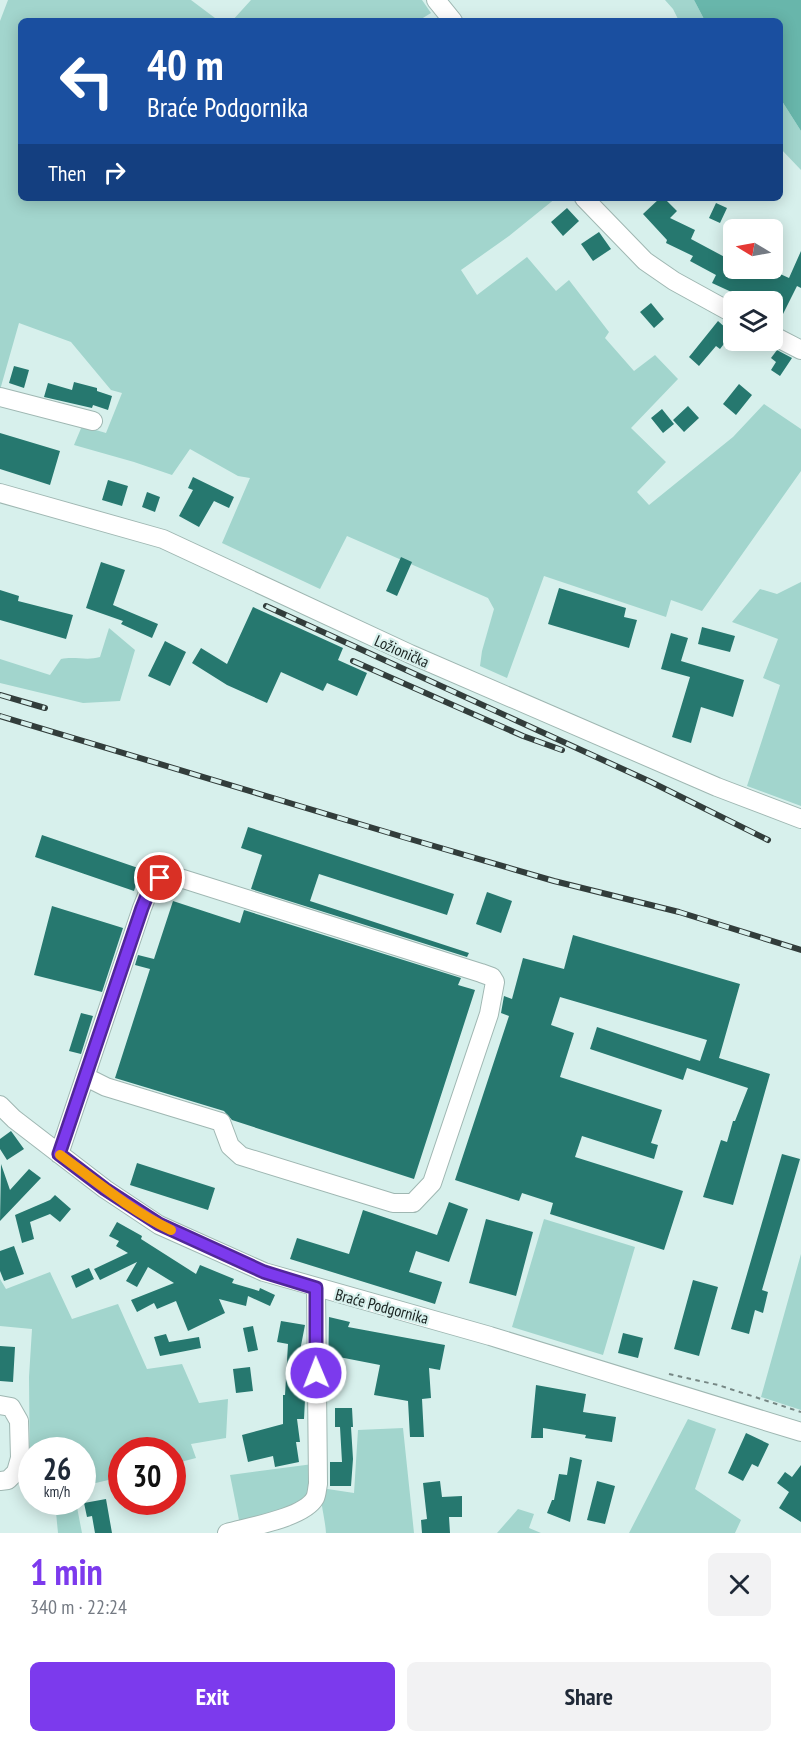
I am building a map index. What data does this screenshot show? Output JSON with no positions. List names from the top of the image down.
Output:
{
  "streets": {
    "street": ["Ložionička", "Braće Podgornika"]
  },
  "north": "left",
  "page": {
    "turn": ["40 m", "Braće Podgornika"],
    "then": "Then",
    "speed": "26 km/h",
    "limit": "30",
    "heading": ["1 min", "340 m · 22:24"],
    "buttons": ["Exit", "Share"]
  }
}
